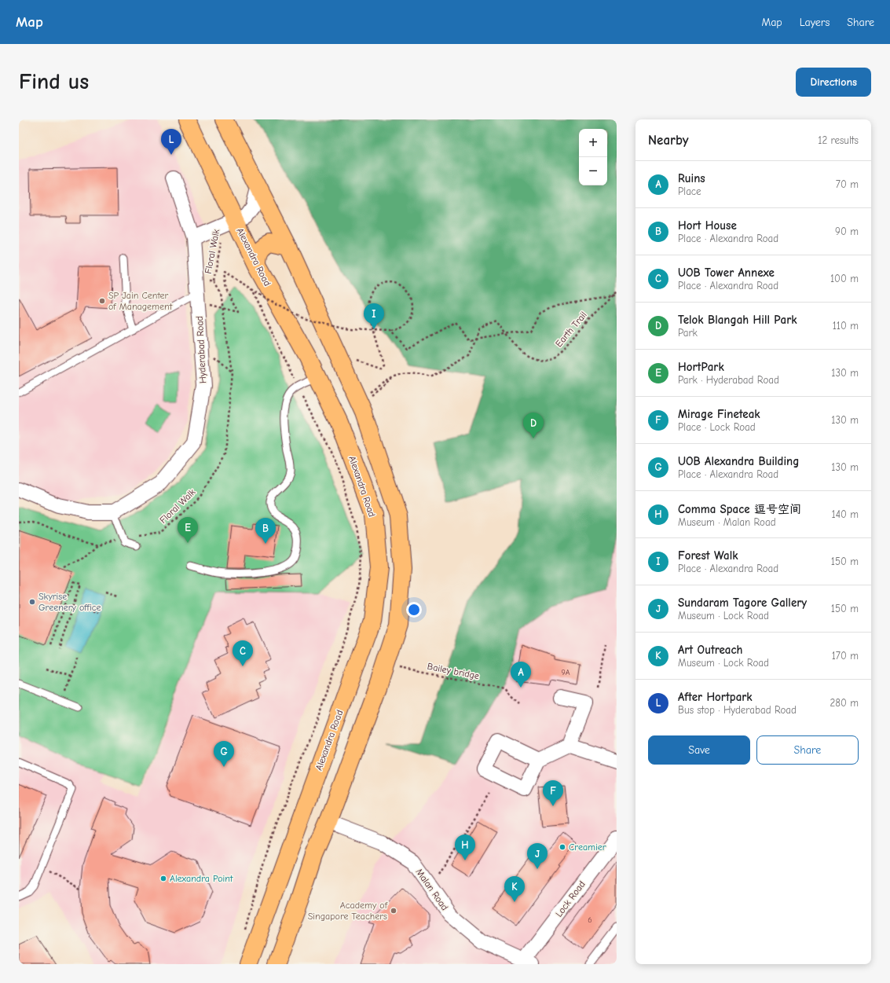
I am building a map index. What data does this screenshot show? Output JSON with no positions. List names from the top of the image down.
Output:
{
  "streets": {
    "main road": ["Alexandra Road"],
    "street": ["Hyderabad Road", "Malan Road", "Lock Road"],
    "path": ["Floral Walk", "Earth Trail", "Bailey bridge"]
  },
  "crossings": [
    ["Floral Walk", "Alexandra Road"],
    ["Malan Road", "Lock Road"]
  ],
  "places": [
    "SP Jain Center of Management",
    "Skyrise Greenery office",
    "Creamier",
    "Alexandra Point",
    "Academy of Singapore Teachers"
  ],
  "house_numbers": ["9A", "6"],
  "page": {
    "header": "Map",
    "nav": ["Map", "Layers", "Share"],
    "buttons": [
      "Directions",
      ["Save", "Share"]
    ],
    "title": "Find us",
    "heading": ["Nearby", "12 results"],
    "map_buttons": ["+", "−"],
    "pins": [
      "L",
      "I",
      "D",
      "E",
      "B",
      "C",
      "A",
      "G",
      "F",
      "H",
      "J",
      "K"
    ],
    "list": [
      {
        "mark": "A",
        "name": "Ruins",
        "note": "Place",
        "value": "70 m"
      },
      {
        "mark": "B",
        "name": "Hort House",
        "note": "Place · Alexandra Road",
        "value": "90 m"
      },
      {
        "mark": "C",
        "name": "UOB Tower Annexe",
        "note": "Place · Alexandra Road",
        "value": "100 m"
      },
      {
        "mark": "D",
        "name": "Telok Blangah Hill Park",
        "note": "Park",
        "value": "110 m"
      },
      {
        "mark": "E",
        "name": "HortPark",
        "note": "Park · Hyderabad Road",
        "value": "130 m"
      },
      {
        "mark": "F",
        "name": "Mirage Fineteak",
        "note": "Place · Lock Road",
        "value": "130 m"
      },
      {
        "mark": "G",
        "name": "UOB Alexandra Building",
        "note": "Place · Alexandra Road",
        "value": "130 m"
      },
      {
        "mark": "H",
        "name": "Comma Space 逗号空间",
        "note": "Museum · Malan Road",
        "value": "140 m"
      },
      {
        "mark": "I",
        "name": "Forest Walk",
        "note": "Place · Alexandra Road",
        "value": "150 m"
      },
      {
        "mark": "J",
        "name": "Sundaram Tagore Gallery",
        "note": "Museum · Lock Road",
        "value": "150 m"
      },
      {
        "mark": "K",
        "name": "Art Outreach",
        "note": "Museum · Lock Road",
        "value": "170 m"
      },
      {
        "mark": "L",
        "name": "After Hortpark",
        "note": "Bus stop · Hyderabad Road",
        "value": "280 m"
      }
    ]
  }
}
